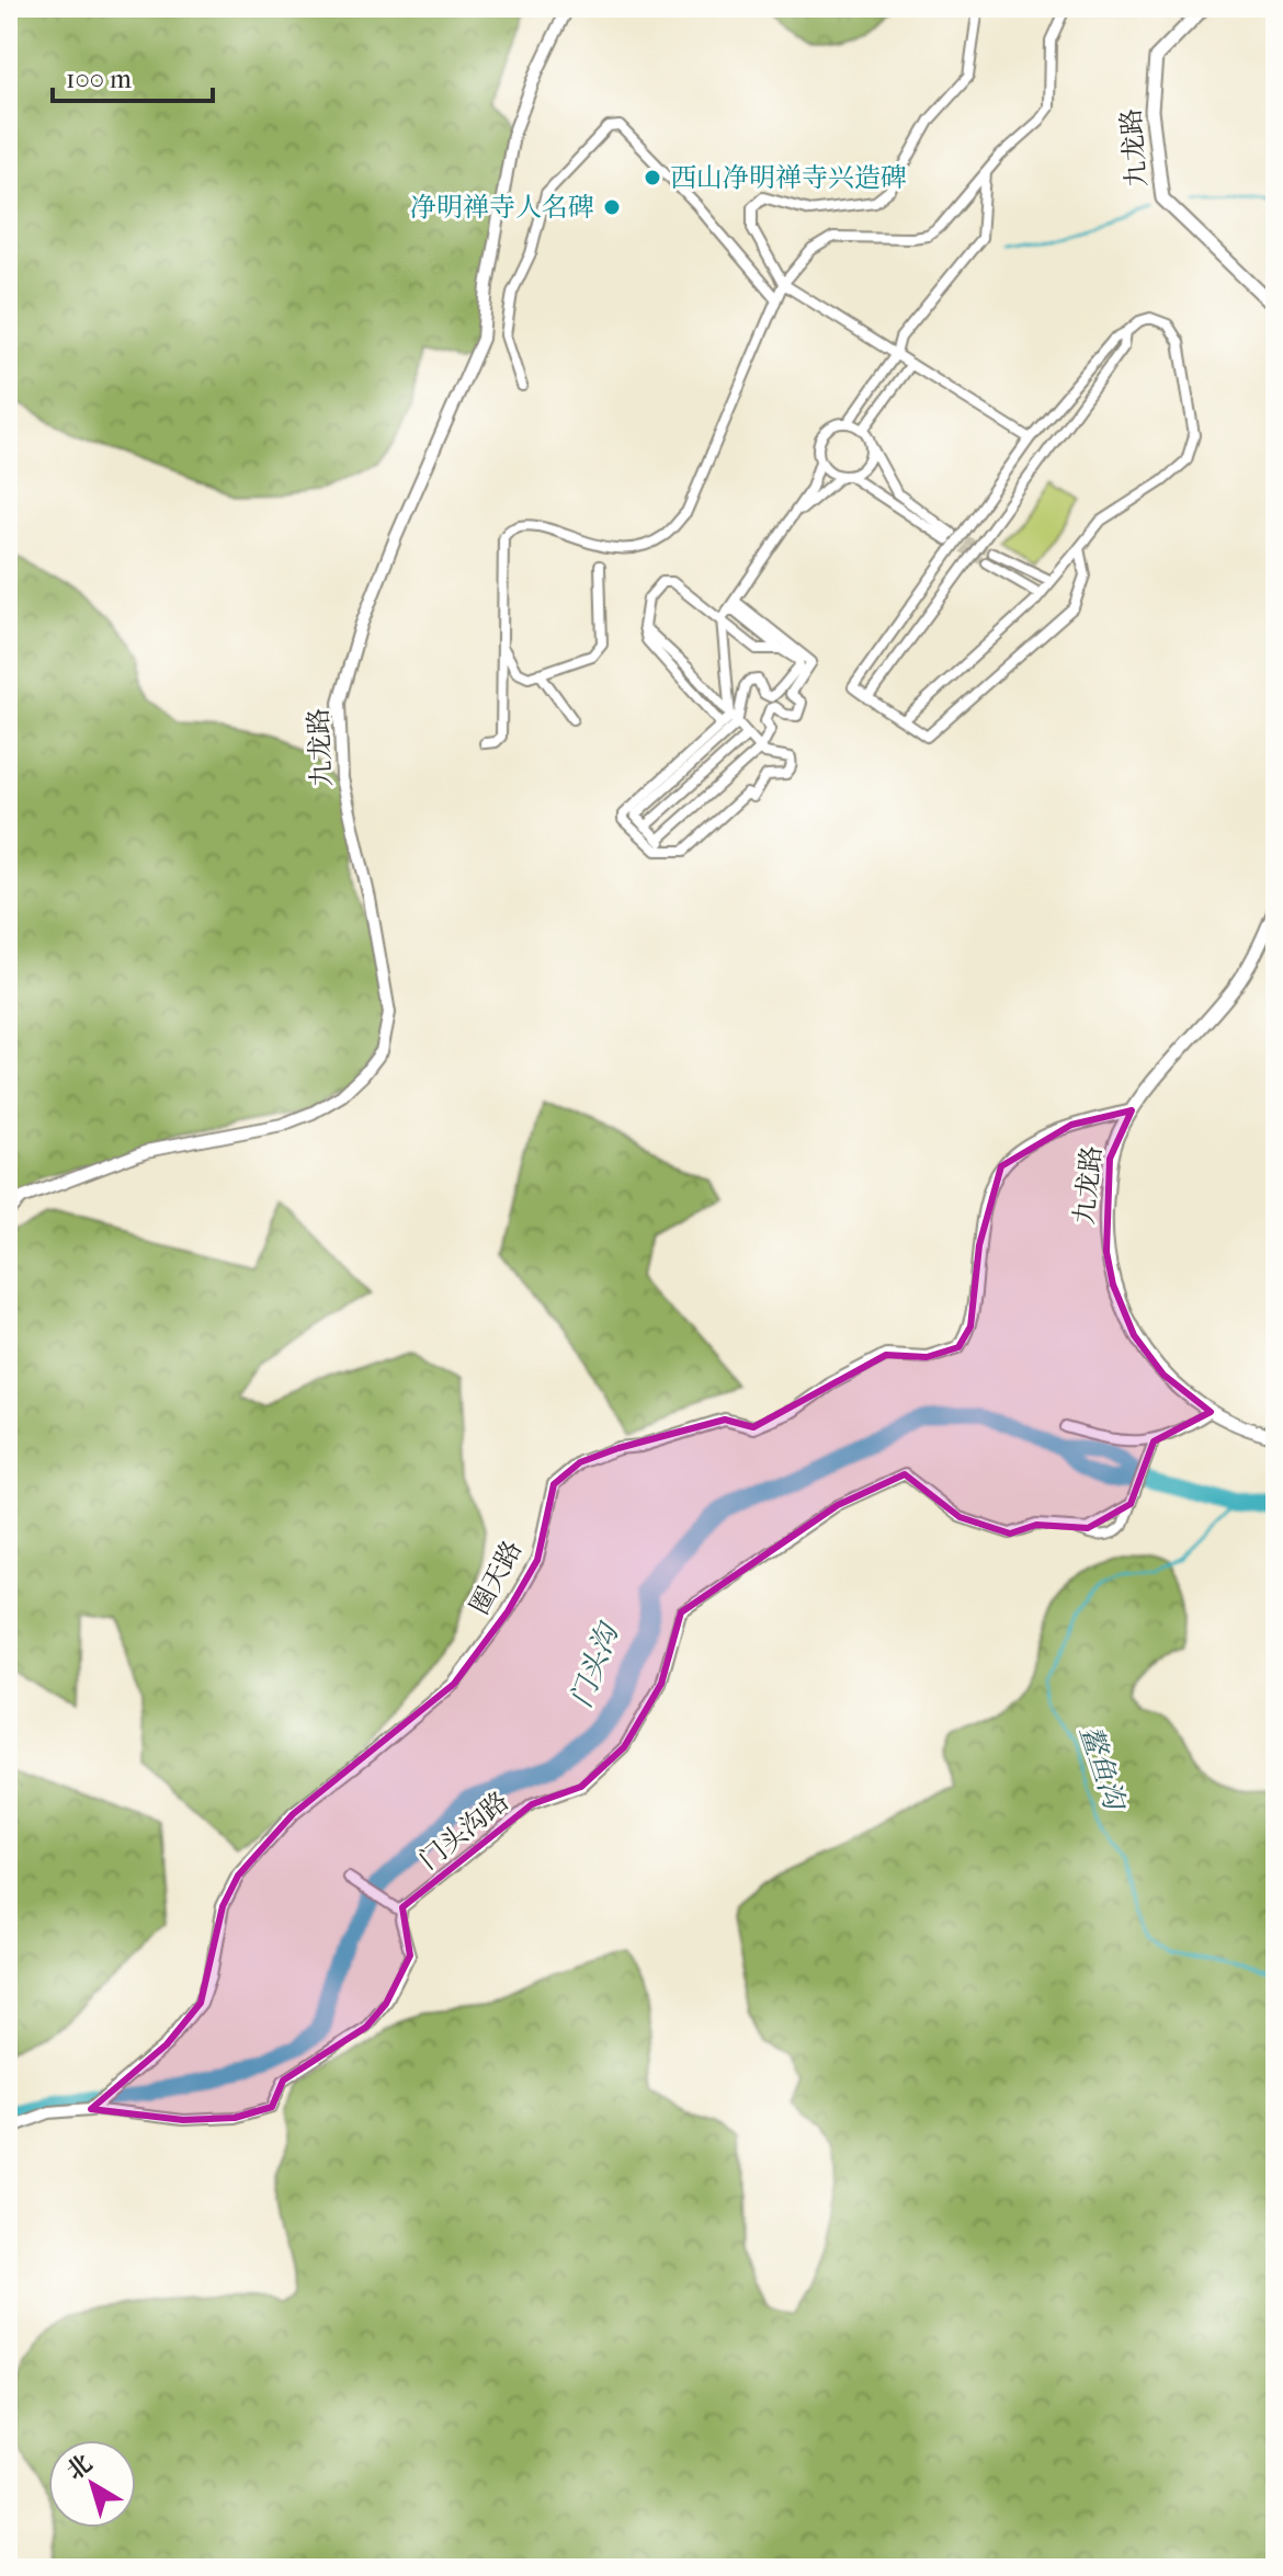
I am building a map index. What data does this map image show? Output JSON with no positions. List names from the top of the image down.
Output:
{
  "streets": {
    "main road": ["九龙路"],
    "street": ["圈天路", "门头沟路"]
  },
  "crossings": [
    ["九龙路", "圈天路"]
  ],
  "water": ["门头沟", "鳌鱼沟"],
  "places": ["西山净明禅寺兴造碑", "净明禅寺人名碑"],
  "scale_bar": "100 m",
  "north": "top left"
}
